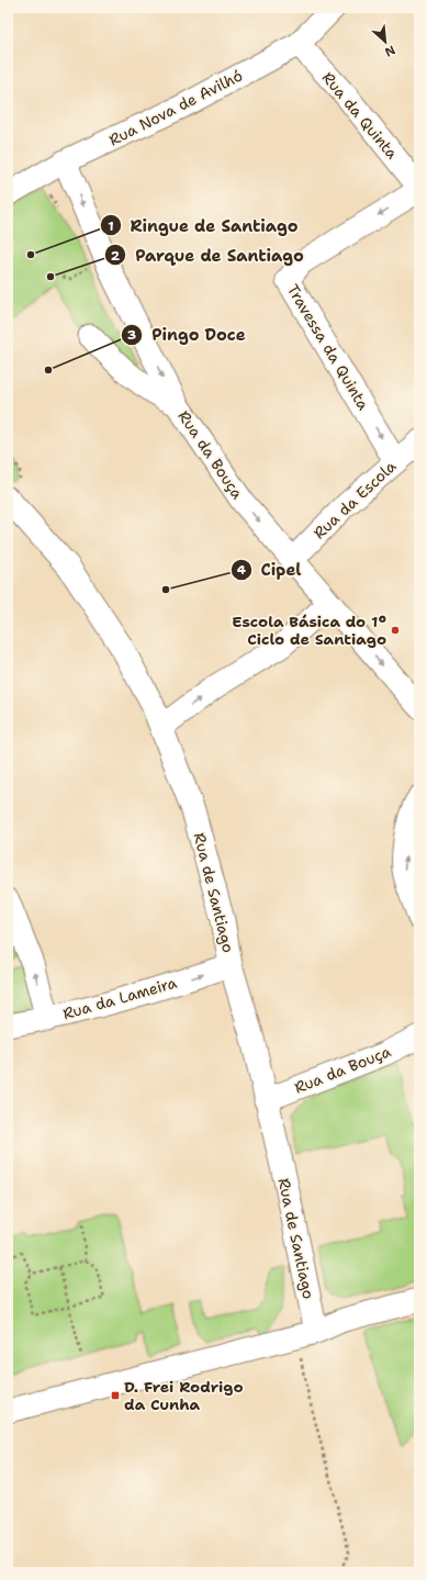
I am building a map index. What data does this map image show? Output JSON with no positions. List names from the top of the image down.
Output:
{
  "streets": {
    "street": [
      "Rua Nova de Avilhó",
      "Rua da Quinta",
      "Travessa da Quinta",
      "Rua da Bouça",
      "Rua da Escola",
      "Rua de Santiago",
      "Rua da Lameira"
    ]
  },
  "crossings": [
    ["Rua Nova de Avilhó", "Rua da Quinta"],
    ["Rua Nova de Avilhó", "Rua da Bouça"],
    ["Rua da Quinta", "Travessa da Quinta"],
    ["Travessa da Quinta", "Rua da Escola"],
    ["Rua da Bouça", "Rua da Escola"],
    ["Rua da Bouça", "Rua de Santiago"],
    ["Rua de Santiago", "Rua da Lameira"]
  ],
  "one_way": ["Rua da Bouça", "Rua da Lameira"],
  "places": {
    "other": [
      "Ringue de Santiago",
      "Parque de Santiago",
      "Pingo Doce",
      "Cipel",
      "Escola Básica do 1º Ciclo de Santiago"
    ],
    "transit": ["D. Frei Rodrigo da Cunha"]
  },
  "north": "bottom right"
}
